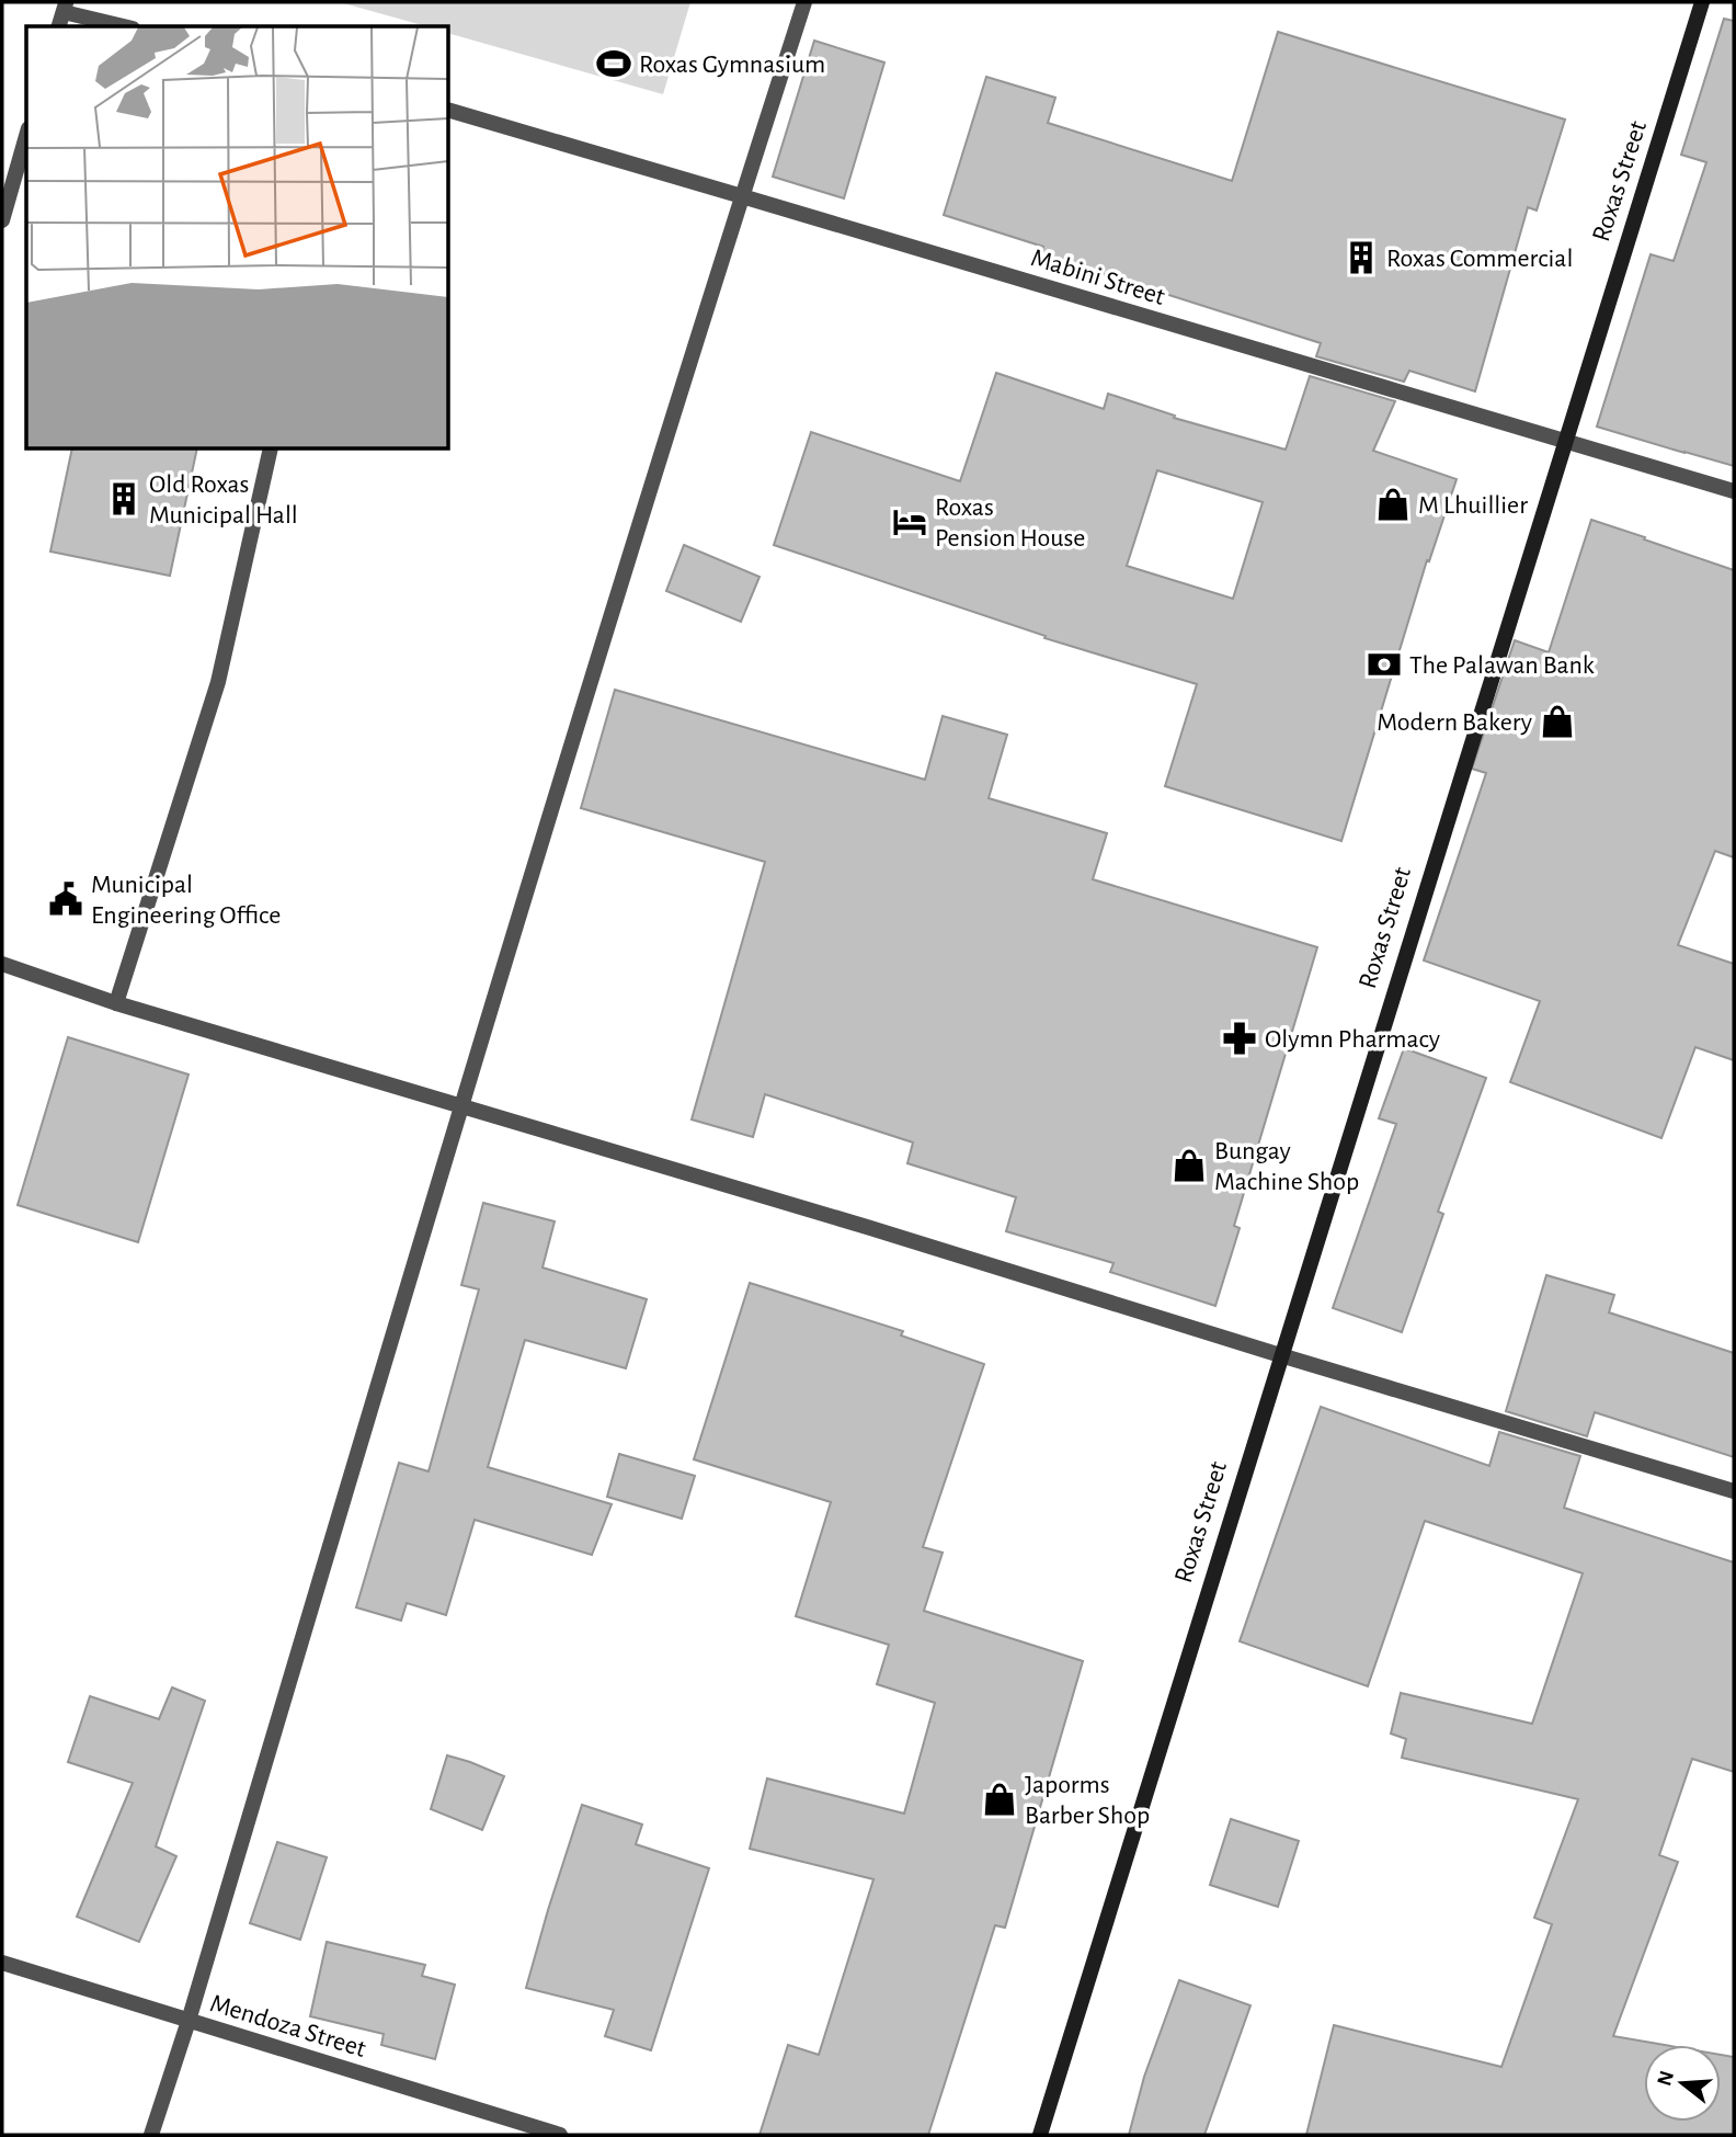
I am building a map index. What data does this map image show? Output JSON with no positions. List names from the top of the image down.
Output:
{
  "streets": {
    "main road": ["Roxas Street"],
    "street": ["Mabini Street", "Mendoza Street"]
  },
  "crossings": [
    ["Roxas Street", "Mabini Street"]
  ],
  "places": {
    "sports": ["Roxas Gymnasium"],
    "building": ["Roxas Commercial", "Old Roxas Municipal Hall"],
    "shop": [
      "M Lhuillier",
      "Modern Bakery",
      "Bungay Machine Shop",
      "Japorms Barber Shop"
    ],
    "hotel": ["Roxas Pension House"],
    "bank": ["The Palawan Bank"],
    "public building": ["Municipal Engineering Office"],
    "pharmacy": ["Olymn Pharmacy"]
  },
  "north": "left"
}
